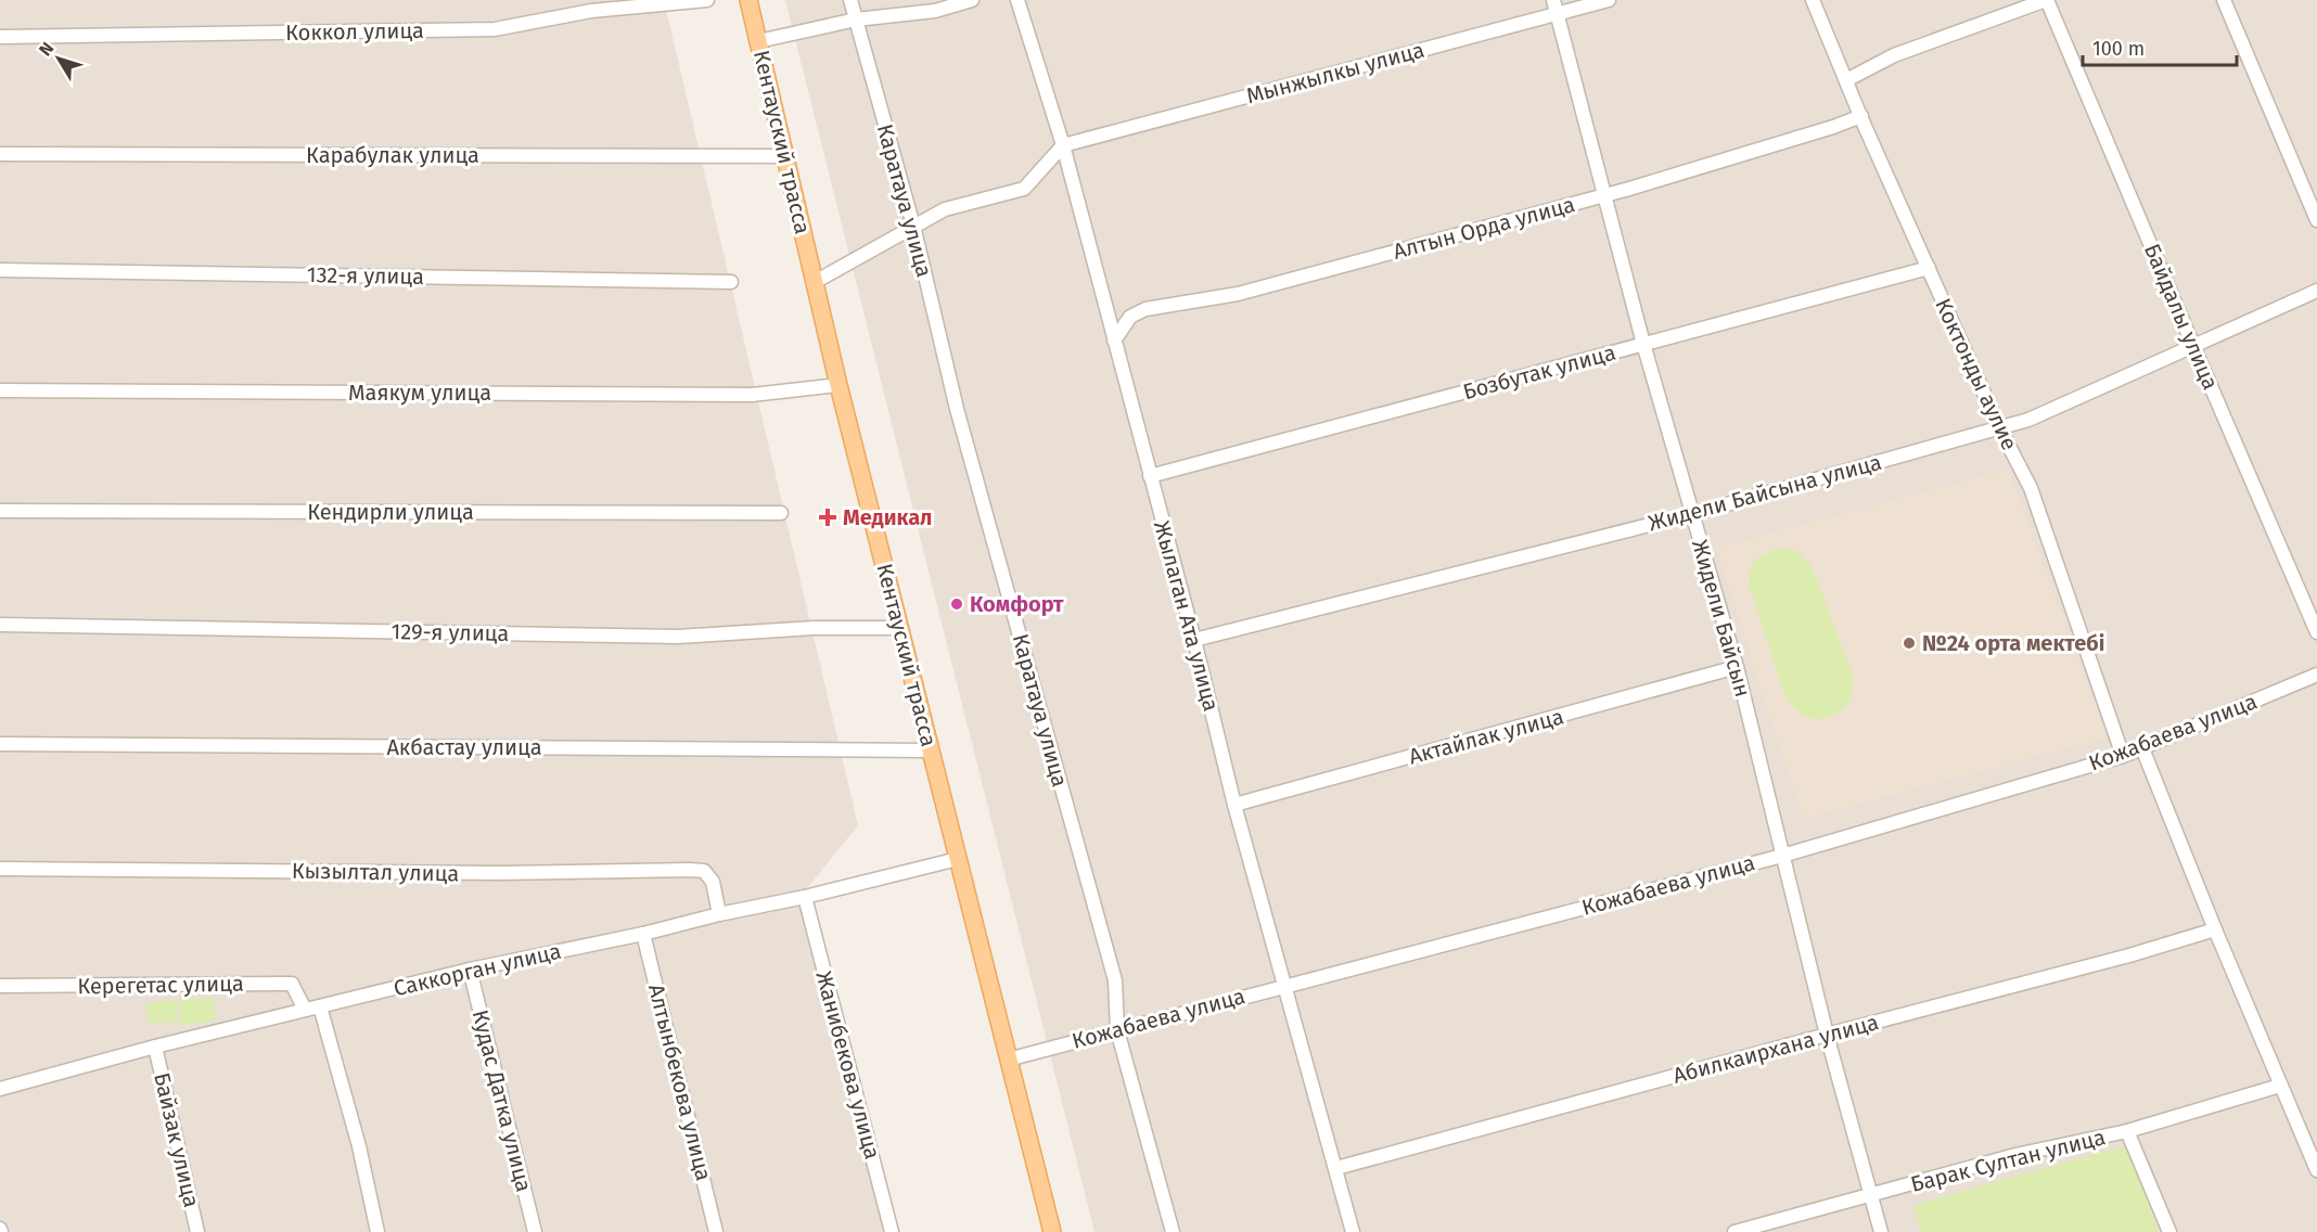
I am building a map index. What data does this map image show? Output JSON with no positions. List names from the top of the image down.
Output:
{
  "streets": {
    "main road": ["Кентауский трасса"],
    "street": [
      "Коккол улица",
      "Мынжылкы улица",
      "Карабулак улица",
      "Каратауа улица",
      "Алтын Орда улица",
      "132-я улица",
      "Байдалы улица",
      "Бозбутак улица",
      "Коктонды аулие",
      "Маякум улица",
      "Жидели Байсына улица",
      "Кендирли улица",
      "Жылаган Ата улица",
      "Жидели Байсын",
      "129-я улица",
      "Кожабаева улица",
      "Актайлак улица",
      "Акбастау улица",
      "Кызылтал улица",
      "Саккорган улица",
      "Керегетас улица",
      "Абилкаирхана улица",
      "Жанибекова улица",
      "Алтынбекова улица",
      "Кудас Датка улица",
      "Байзак улица",
      "Барак Султан улица"
    ]
  },
  "crossings": [
    ["Мынжылкы улица", "Жылаган Ата улица"],
    ["Мынжылкы улица", "Жидели Байсын"],
    ["Кентауский трасса", "Карабулак улица"],
    ["Кентауский трасса", "Маякум улица"],
    ["Кентауский трасса", "129-я улица"],
    ["Кентауский трасса", "Кожабаева улица"],
    ["Кентауский трасса", "Акбастау улица"],
    ["Кентауский трасса", "Саккорган улица"],
    ["Каратауа улица", "Кожабаева улица"],
    ["Алтын Орда улица", "Коктонды аулие"],
    ["Алтын Орда улица", "Жылаган Ата улица"],
    ["Алтын Орда улица", "Жидели Байсын"],
    ["Байдалы улица", "Жидели Байсына улица"],
    ["Бозбутак улица", "Коктонды аулие"],
    ["Бозбутак улица", "Жылаган Ата улица"],
    ["Бозбутак улица", "Жидели Байсын"],
    ["Коктонды аулие", "Жидели Байсына улица"],
    ["Коктонды аулие", "Кожабаева улица"],
    ["Жидели Байсына улица", "Жылаган Ата улица"],
    ["Жидели Байсына улица", "Жидели Байсын"],
    ["Жылаган Ата улица", "Кожабаева улица"],
    ["Жылаган Ата улица", "Актайлак улица"],
    ["Жылаган Ата улица", "Абилкаирхана улица"],
    ["Жидели Байсын", "Кожабаева улица"],
    ["Жидели Байсын", "Актайлак улица"],
    ["Жидели Байсын", "Абилкаирхана улица"],
    ["Жидели Байсын", "Барак Султан улица"],
    ["Кызылтал улица", "Саккорган улица"],
    ["Саккорган улица", "Керегетас улица"],
    ["Саккорган улица", "Жанибекова улица"],
    ["Саккорган улица", "Алтынбекова улица"],
    ["Саккорган улица", "Кудас Датка улица"],
    ["Саккорган улица", "Байзак улица"]
  ],
  "places": {
    "health": ["Медикал"],
    "other": ["Комфорт", "№24 орта мектебі"]
  },
  "scale_bar": "100 m",
  "north": "top left"
}
